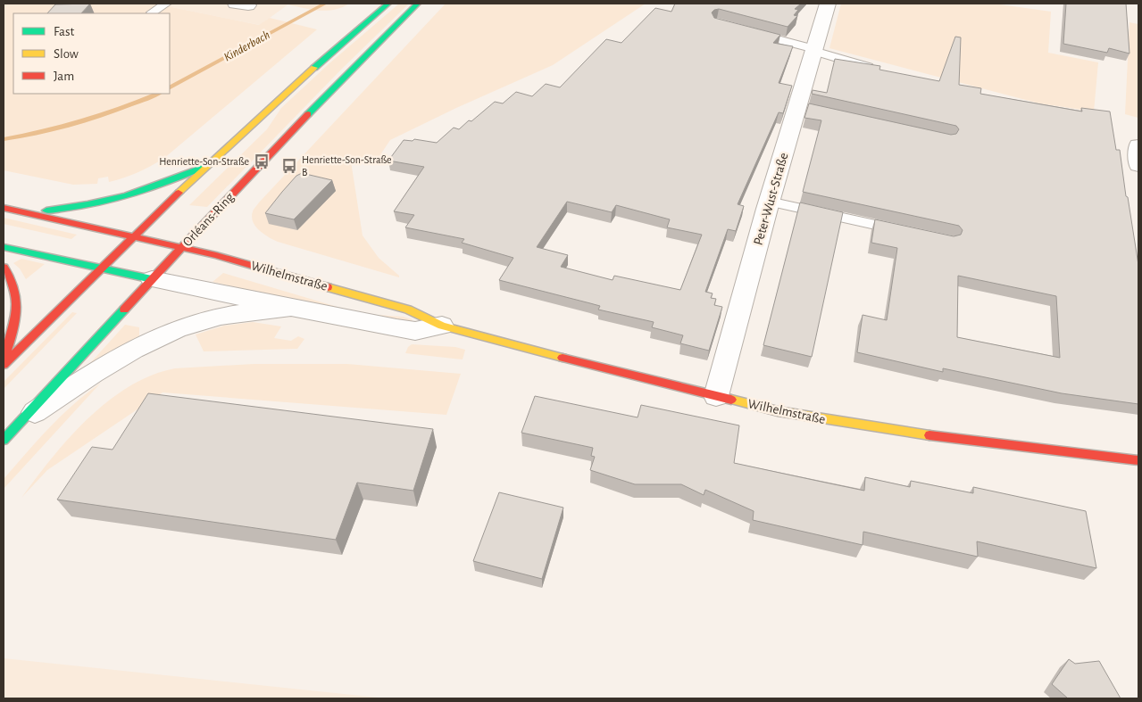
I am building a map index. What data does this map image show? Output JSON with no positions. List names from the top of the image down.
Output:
{
  "streets": {
    "main road": ["Orléans-Ring", "Wilhelmstraße"],
    "street": ["Peter-Wust-Straße"]
  },
  "crossings": [
    ["Peter-Wust-Straße", "Wilhelmstraße"],
    ["Orléans-Ring", "Wilhelmstraße"]
  ],
  "water": ["Kinderbach"],
  "places": {
    "bus stop": ["Henriette-Son-Straße", "Henriette-Son-Straße B"]
  },
  "legend": ["Fast", "Slow", "Jam"]
}
